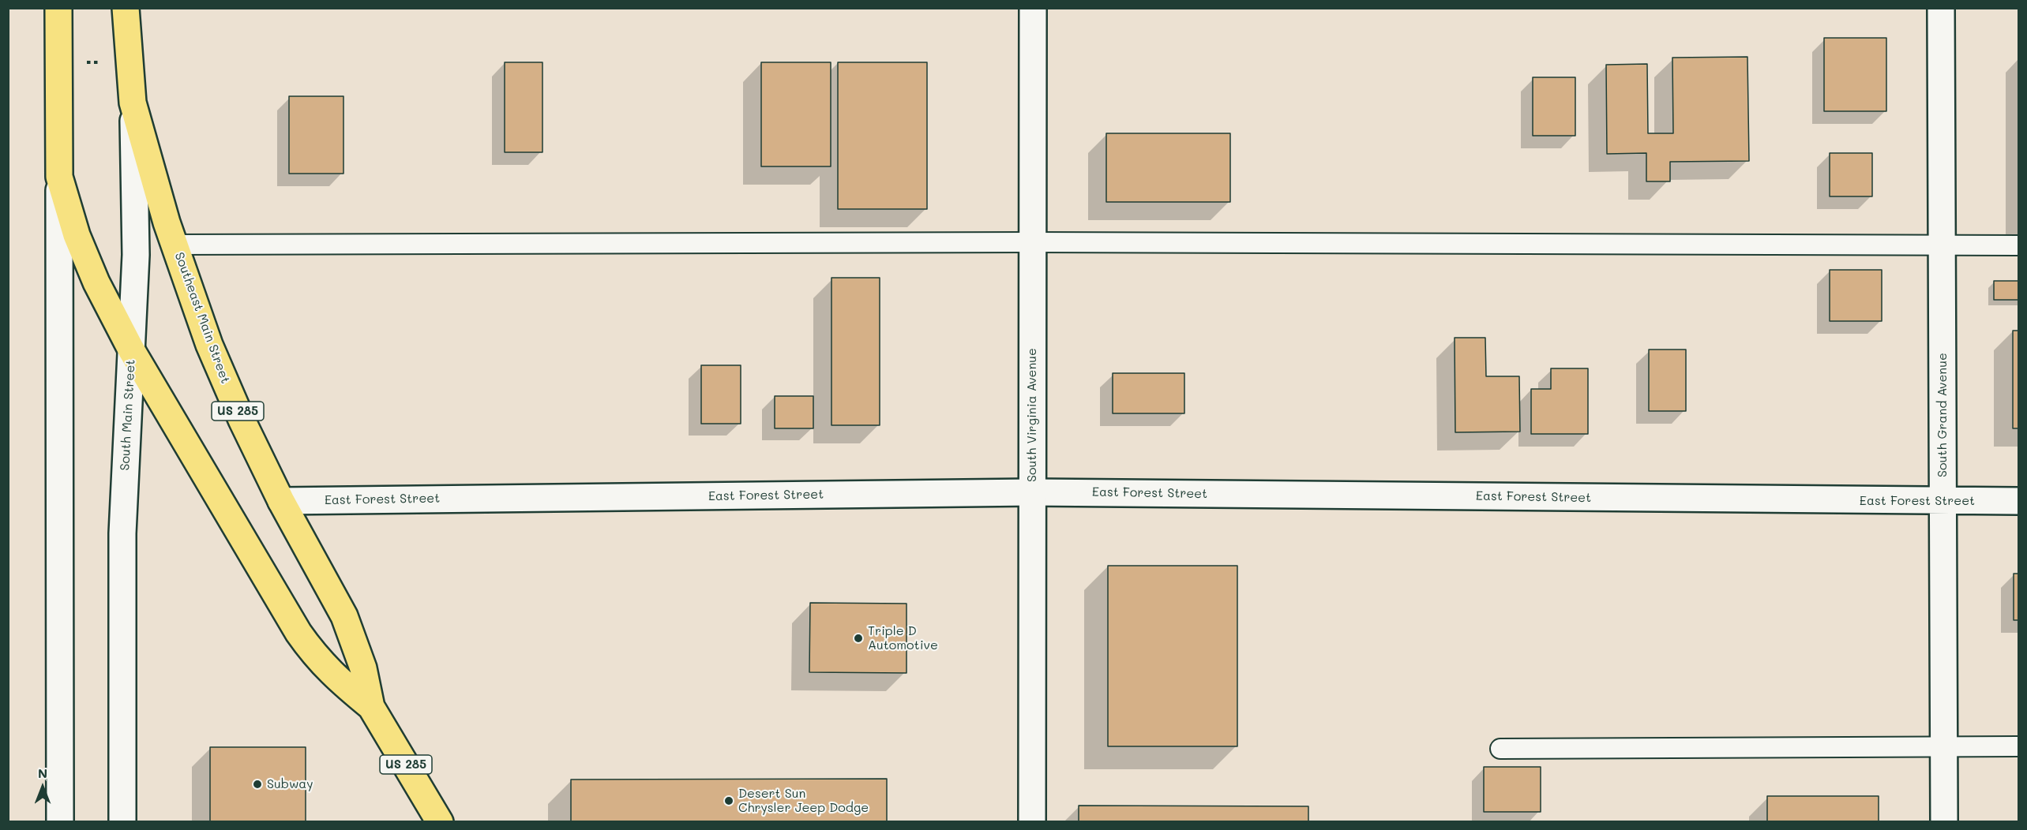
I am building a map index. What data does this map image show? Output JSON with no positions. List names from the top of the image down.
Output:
{
  "streets": {
    "main road": ["Southeast Main Street", "US 285", "South Main Street"],
    "street": ["South Virginia Avenue", "South Grand Avenue", "East Forest Street"]
  },
  "crossings": [
    ["Southeast Main Street", "US 285"],
    ["Southeast Main Street", "South Main Street"],
    ["Southeast Main Street", "East Forest Street"],
    ["South Virginia Avenue", "East Forest Street"],
    ["South Grand Avenue", "East Forest Street"]
  ],
  "places": ["Triple D Automotive", "Subway", "Desert Sun Chrysler Jeep Dodge"],
  "north": "top"
}
